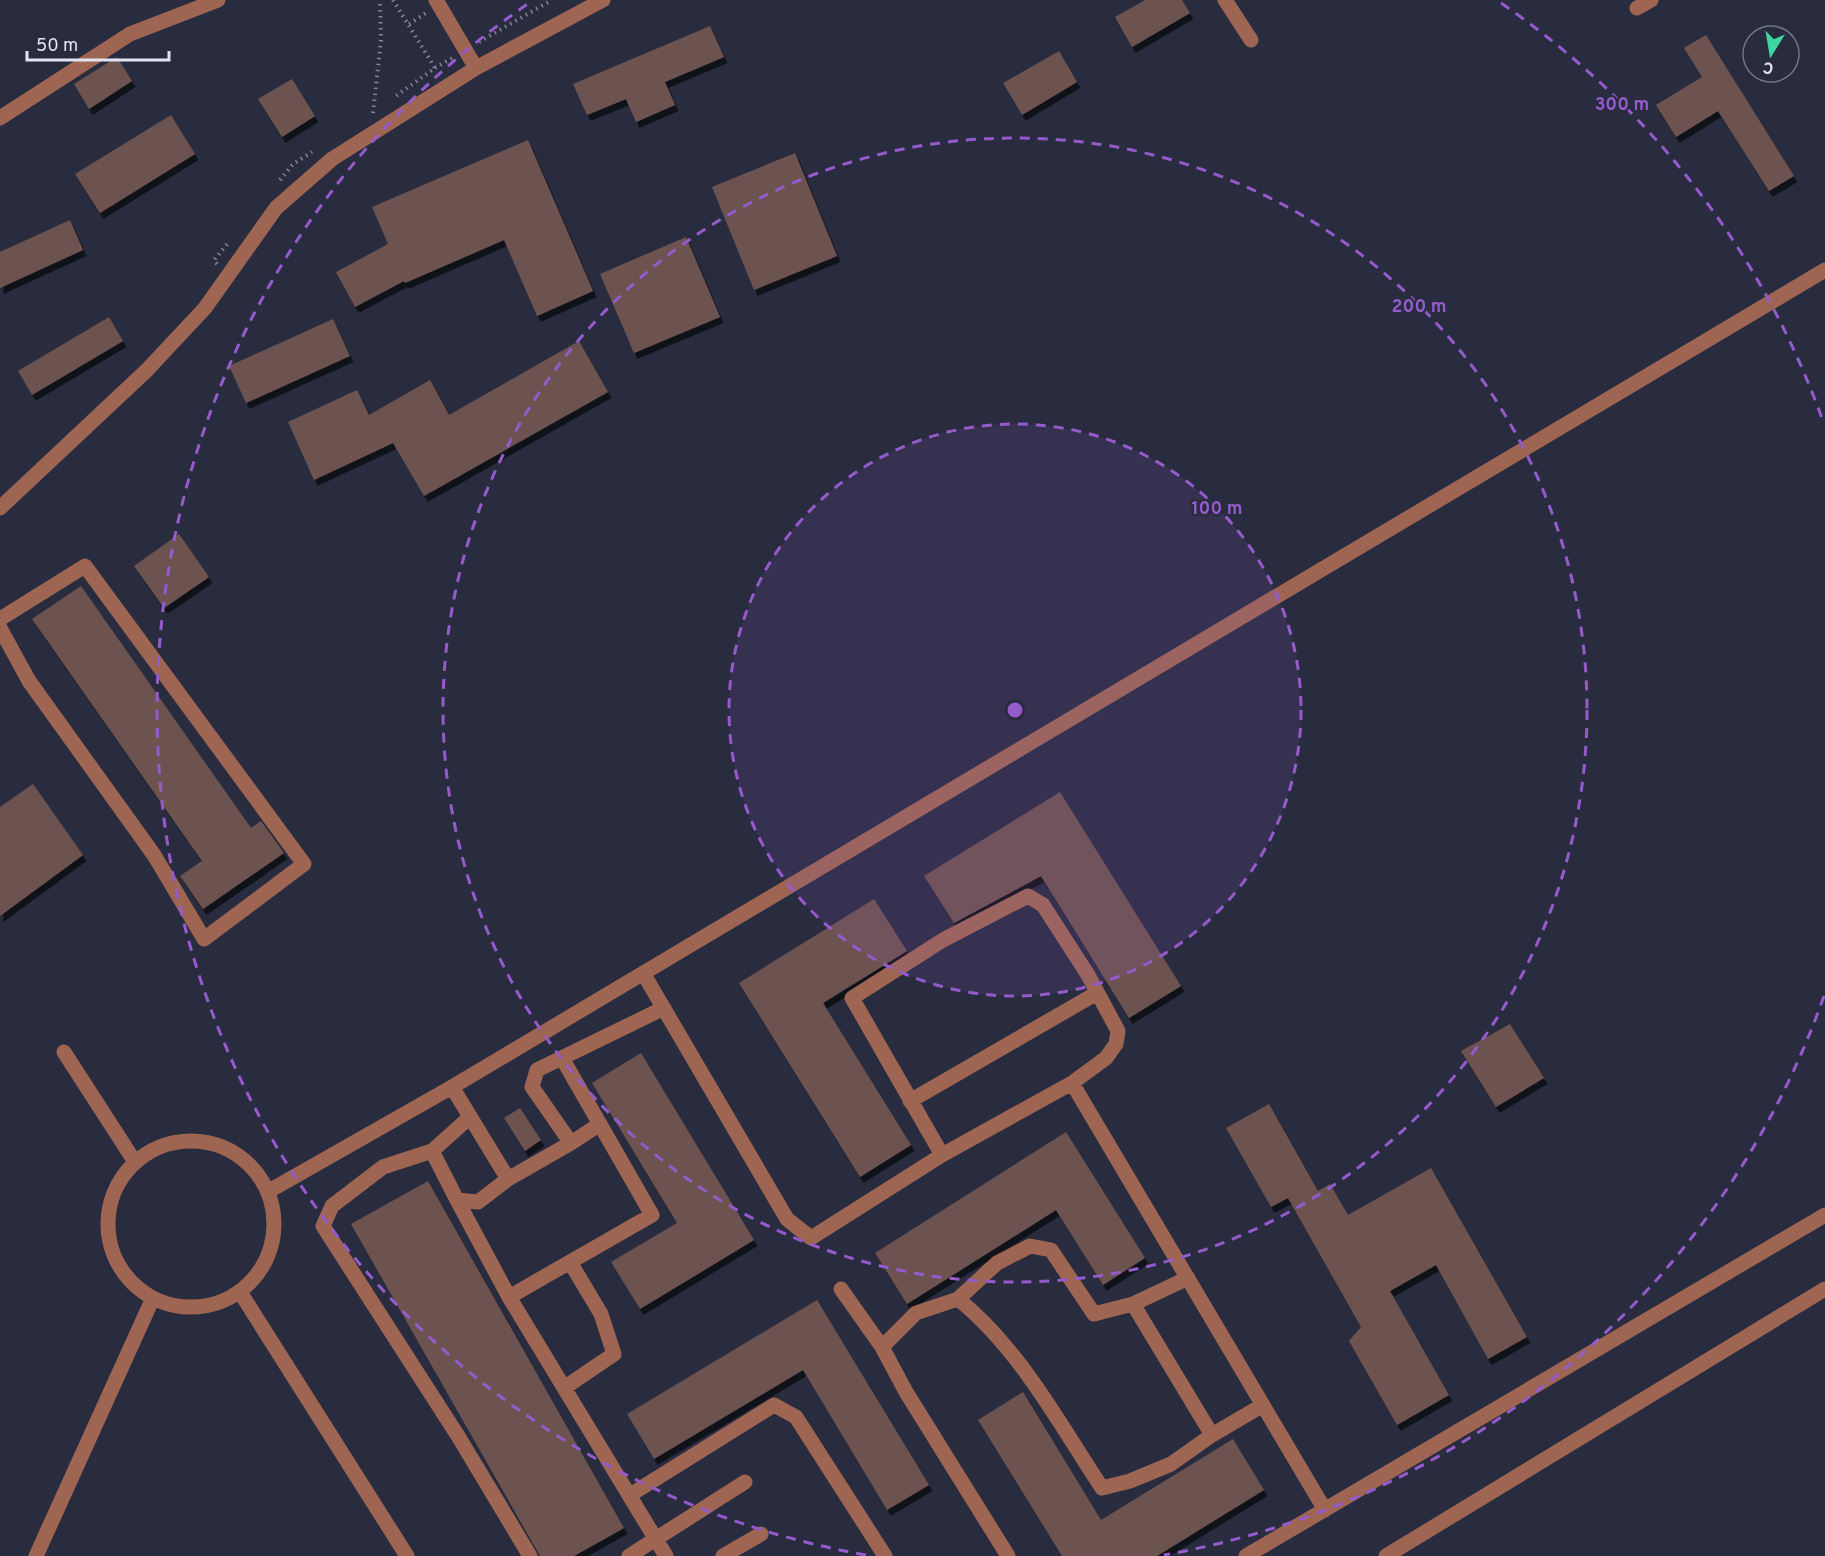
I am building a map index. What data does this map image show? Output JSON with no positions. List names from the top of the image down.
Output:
{
  "scale_bar": "50 m",
  "north": "bottom",
  "rings": ["300 m", "200 m", "100 m"]
}
